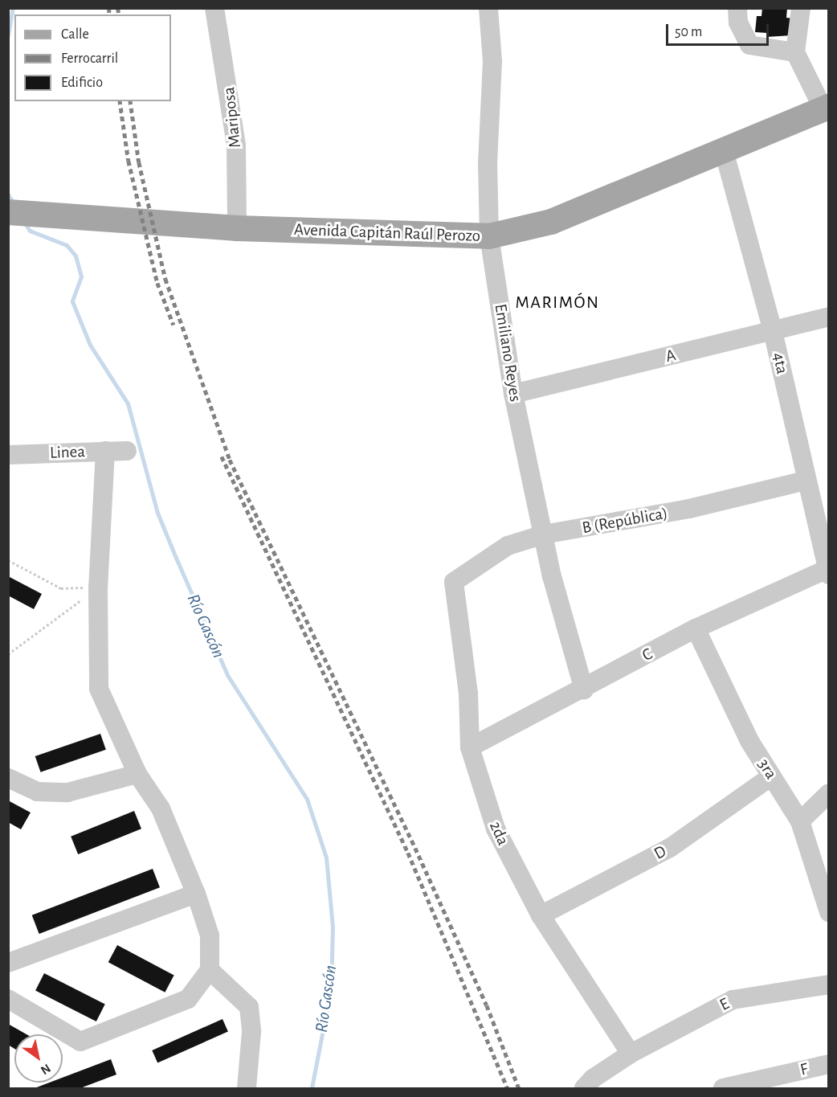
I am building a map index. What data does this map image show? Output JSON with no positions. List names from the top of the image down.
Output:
{
  "streets": {
    "main road": ["Avenida Capitán Raúl Perozo"],
    "street": [
      "Mariposa",
      "Emiliano Reyes",
      "A",
      "4ta",
      "Linea",
      "B (República)",
      "C",
      "3ra",
      "2da",
      "D",
      "E",
      "F"
    ]
  },
  "crossings": [
    ["Mariposa", "Avenida Capitán Raúl Perozo"],
    ["Avenida Capitán Raúl Perozo", "Emiliano Reyes"],
    ["Avenida Capitán Raúl Perozo", "4ta"],
    ["Emiliano Reyes", "A"],
    ["Emiliano Reyes", "B (República)"],
    ["Emiliano Reyes", "C"],
    ["A", "4ta"],
    ["4ta", "B (República)"],
    ["4ta", "C"],
    ["B (República)", "2da"],
    ["C", "3ra"],
    ["C", "2da"],
    ["3ra", "D"],
    ["2da", "D"],
    ["2da", "E"]
  ],
  "districts": ["MARIMÓN"],
  "water": ["Río Gascón"],
  "legend": ["Calle", "Ferrocarril", "Edificio"],
  "scale_bar": "50 m",
  "north": "bottom right"
}
